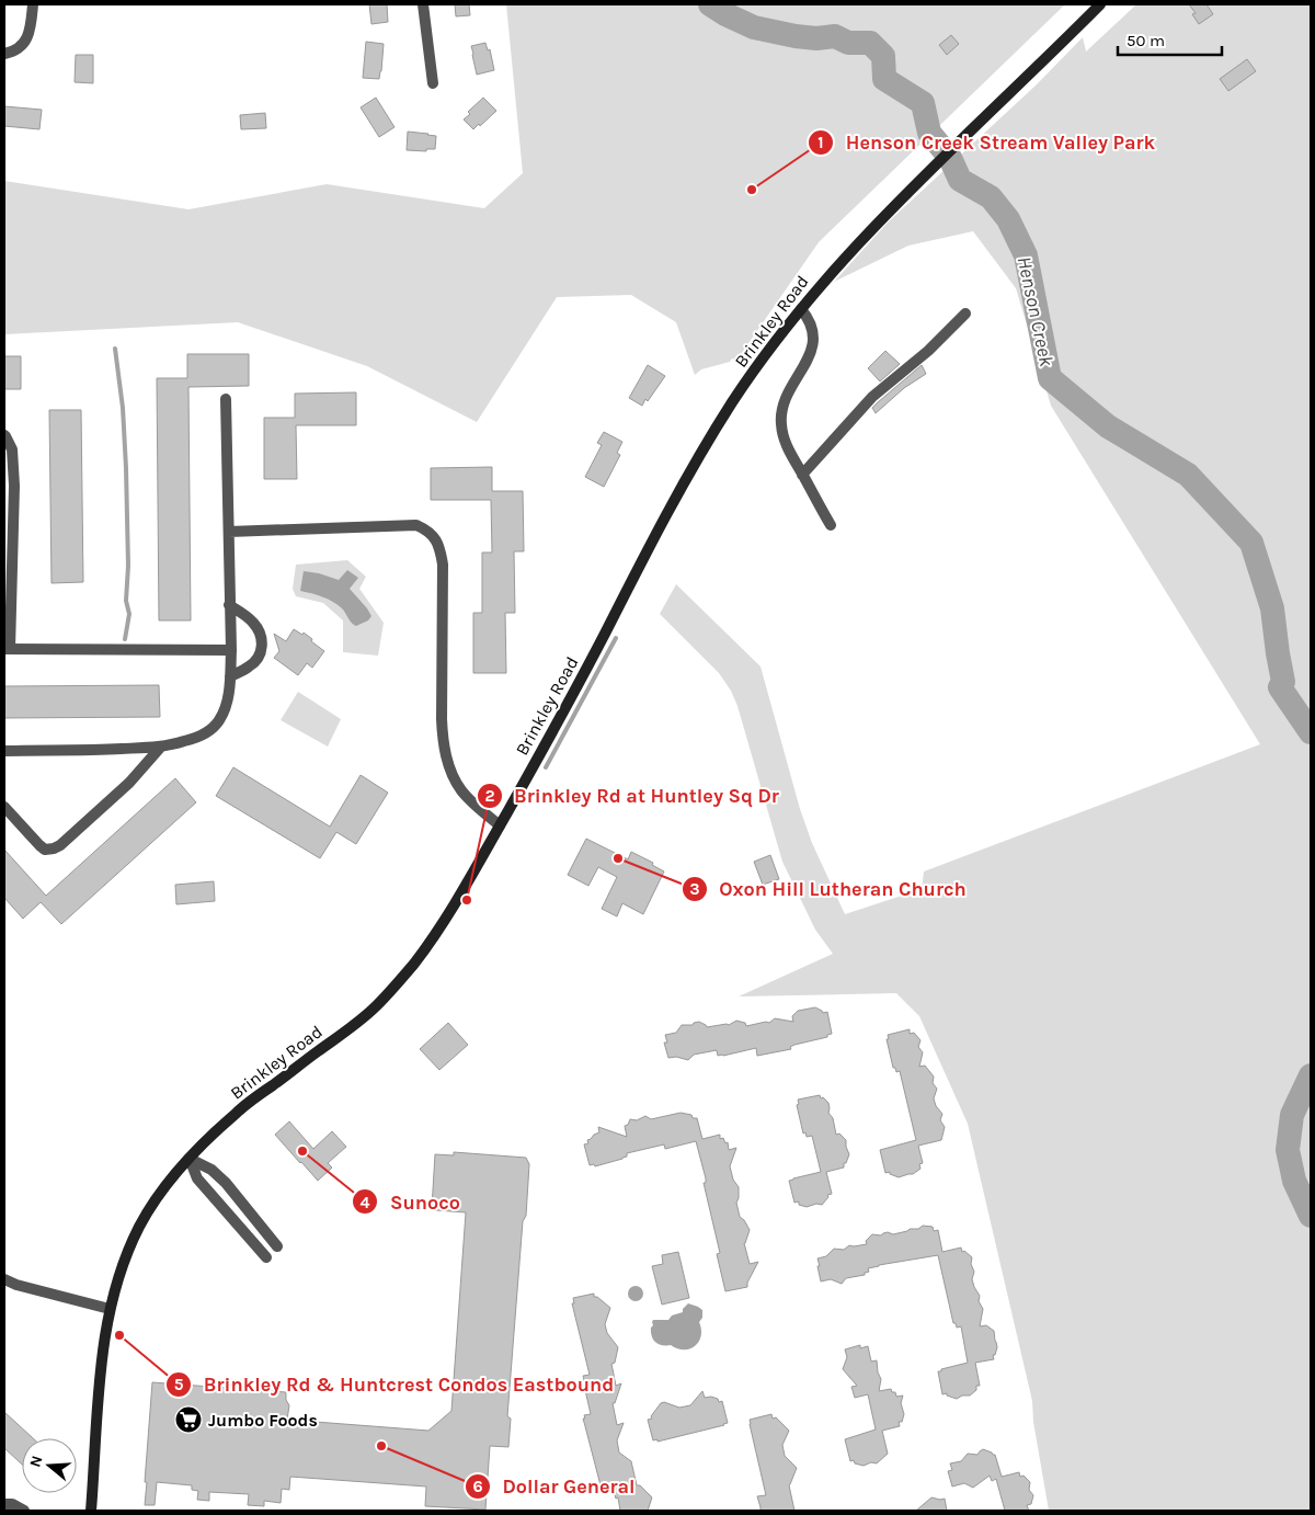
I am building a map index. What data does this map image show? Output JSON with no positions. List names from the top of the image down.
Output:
{
  "streets": {
    "main road": ["Brinkley Road"]
  },
  "water": ["Henson Creek"],
  "places": {
    "other": [
      "Henson Creek Stream Valley Park",
      "Oxon Hill Lutheran Church",
      "Brinkley Rd at Huntley Sq Dr",
      "Sunoco",
      "Brinkley Rd & Huntcrest Condos Eastbound",
      "Dollar General"
    ],
    "supermarket": ["Jumbo Foods"]
  },
  "scale_bar": "50 m",
  "north": "left"
}
